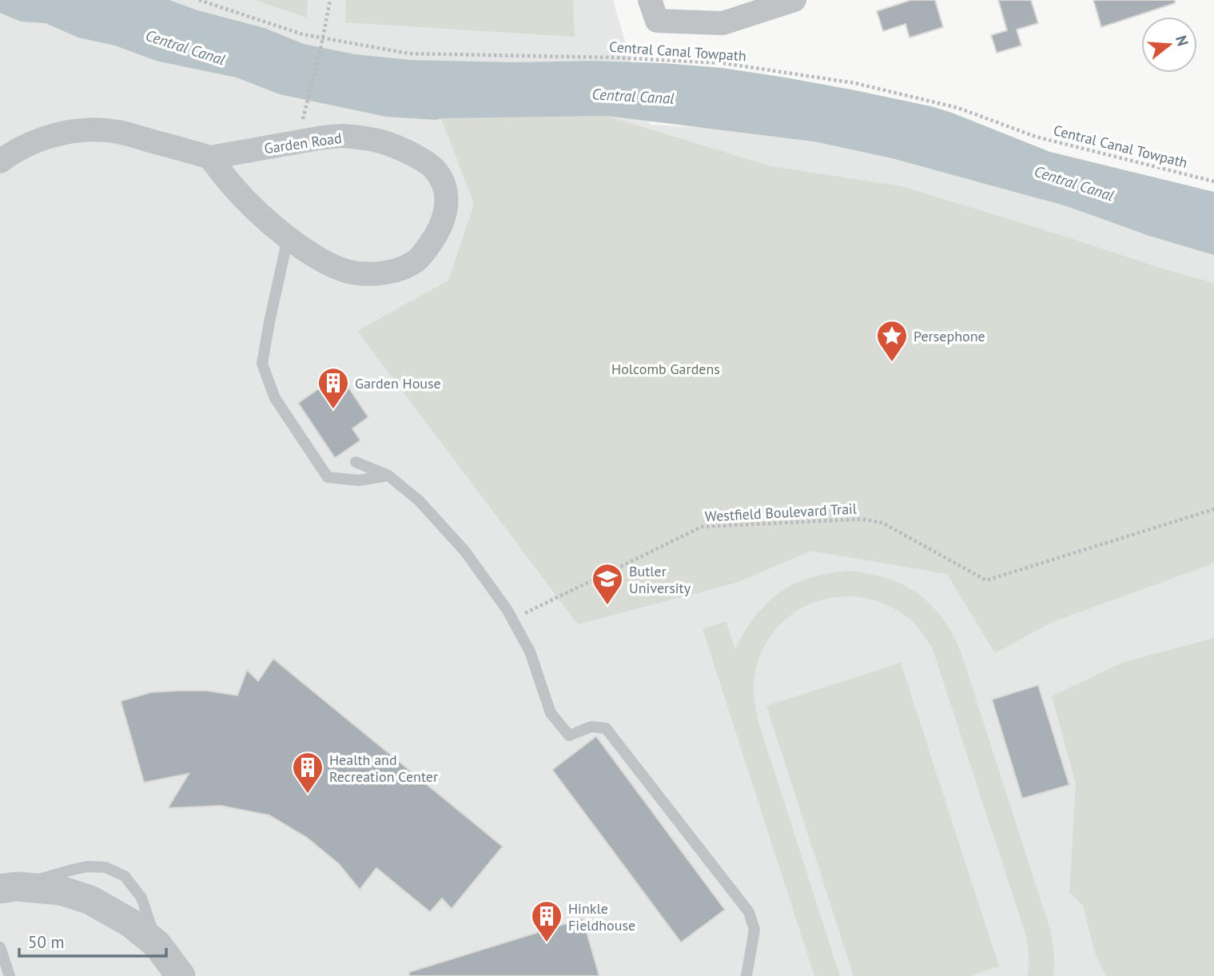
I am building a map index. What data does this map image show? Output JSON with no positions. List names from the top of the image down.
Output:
{
  "streets": {
    "street": ["Garden Road"],
    "path": ["Central Canal Towpath", "Westfield Boulevard Trail"]
  },
  "water": ["Central Canal"],
  "parks": ["Holcomb Gardens"],
  "places": {
    "place": ["Persephone"],
    "building": ["Garden House", "Health and Recreation Center", "Hinkle Fieldhouse"],
    "school or university": ["Butler University"]
  },
  "scale_bar": "50 m",
  "north": "right"
}
